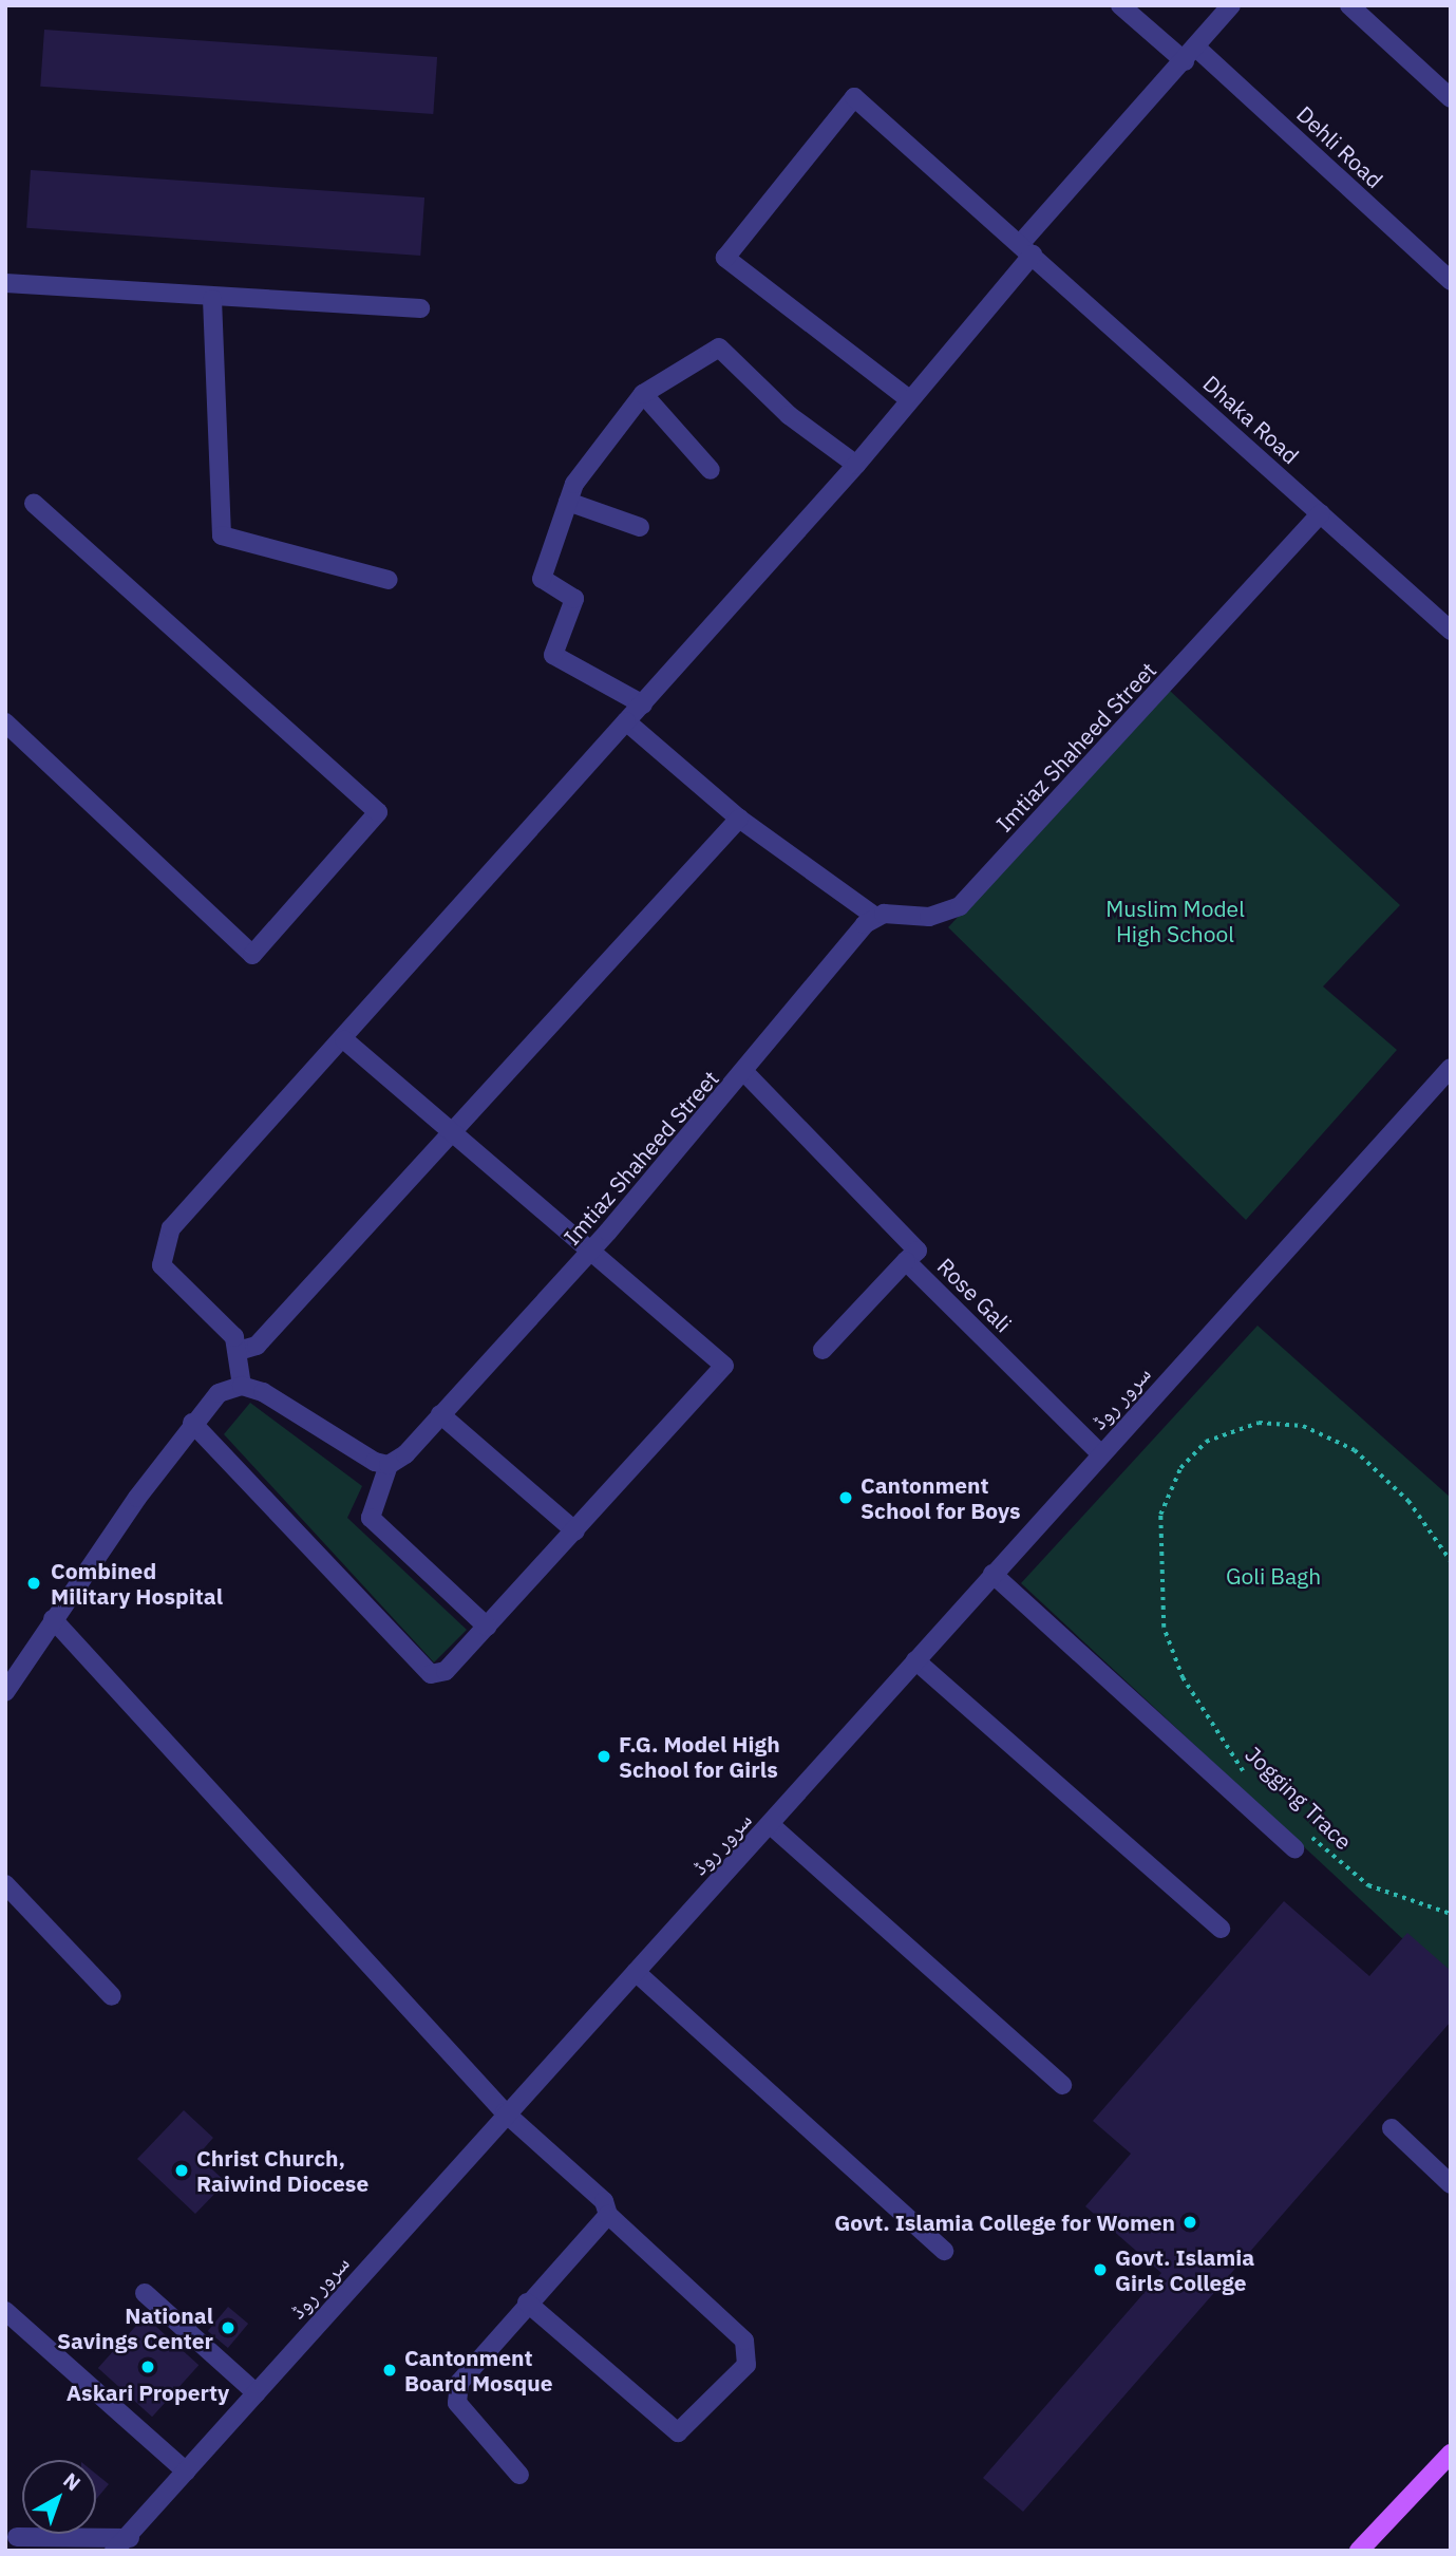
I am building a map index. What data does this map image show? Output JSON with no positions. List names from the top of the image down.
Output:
{
  "streets": {
    "street": [
      "Dehli Road",
      "Dhaka Road",
      "Imtiaz Shaheed Street",
      "Rose Gali",
      "سرور روڈ"
    ],
    "path": ["Jogging Trace"]
  },
  "crossings": [
    ["Dhaka Road", "Imtiaz Shaheed Street"],
    ["Imtiaz Shaheed Street", "Rose Gali"],
    ["Rose Gali", "سرور روڈ"]
  ],
  "parks": ["Muslim Model High School", "Goli Bagh"],
  "places": [
    "Cantonment School for Boys",
    "Combined Military Hospital",
    "F.G. Model High School for Girls",
    "Christ Church, Raiwind Diocese",
    "Govt. Islamia College for Women",
    "Govt. Islamia Girls College",
    "National Savings Center",
    "Askari Property",
    "Cantonment Board Mosque"
  ],
  "north": "top right"
}
